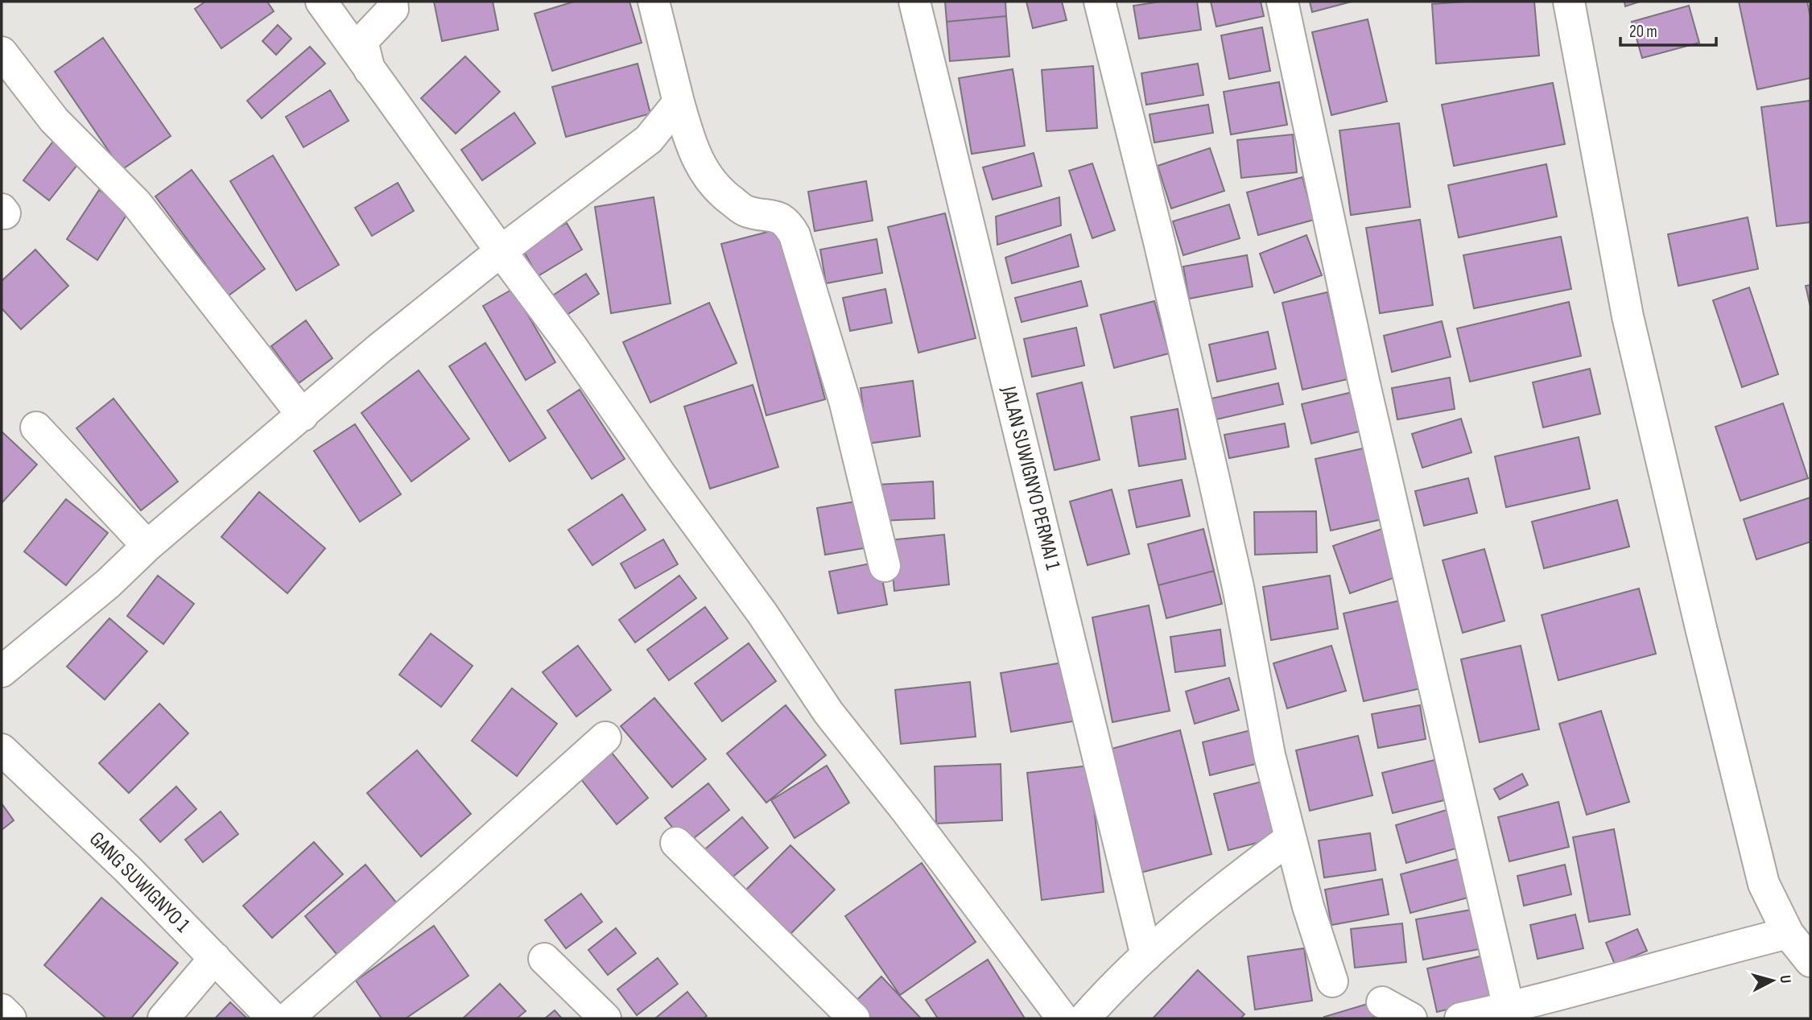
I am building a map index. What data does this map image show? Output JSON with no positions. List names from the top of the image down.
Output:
{
  "streets": {
    "street": ["JALAN SUWIGNYO PERMAI 1", "GANG SUWIGNYO 1"]
  },
  "scale_bar": "20 m",
  "north": "right"
}
